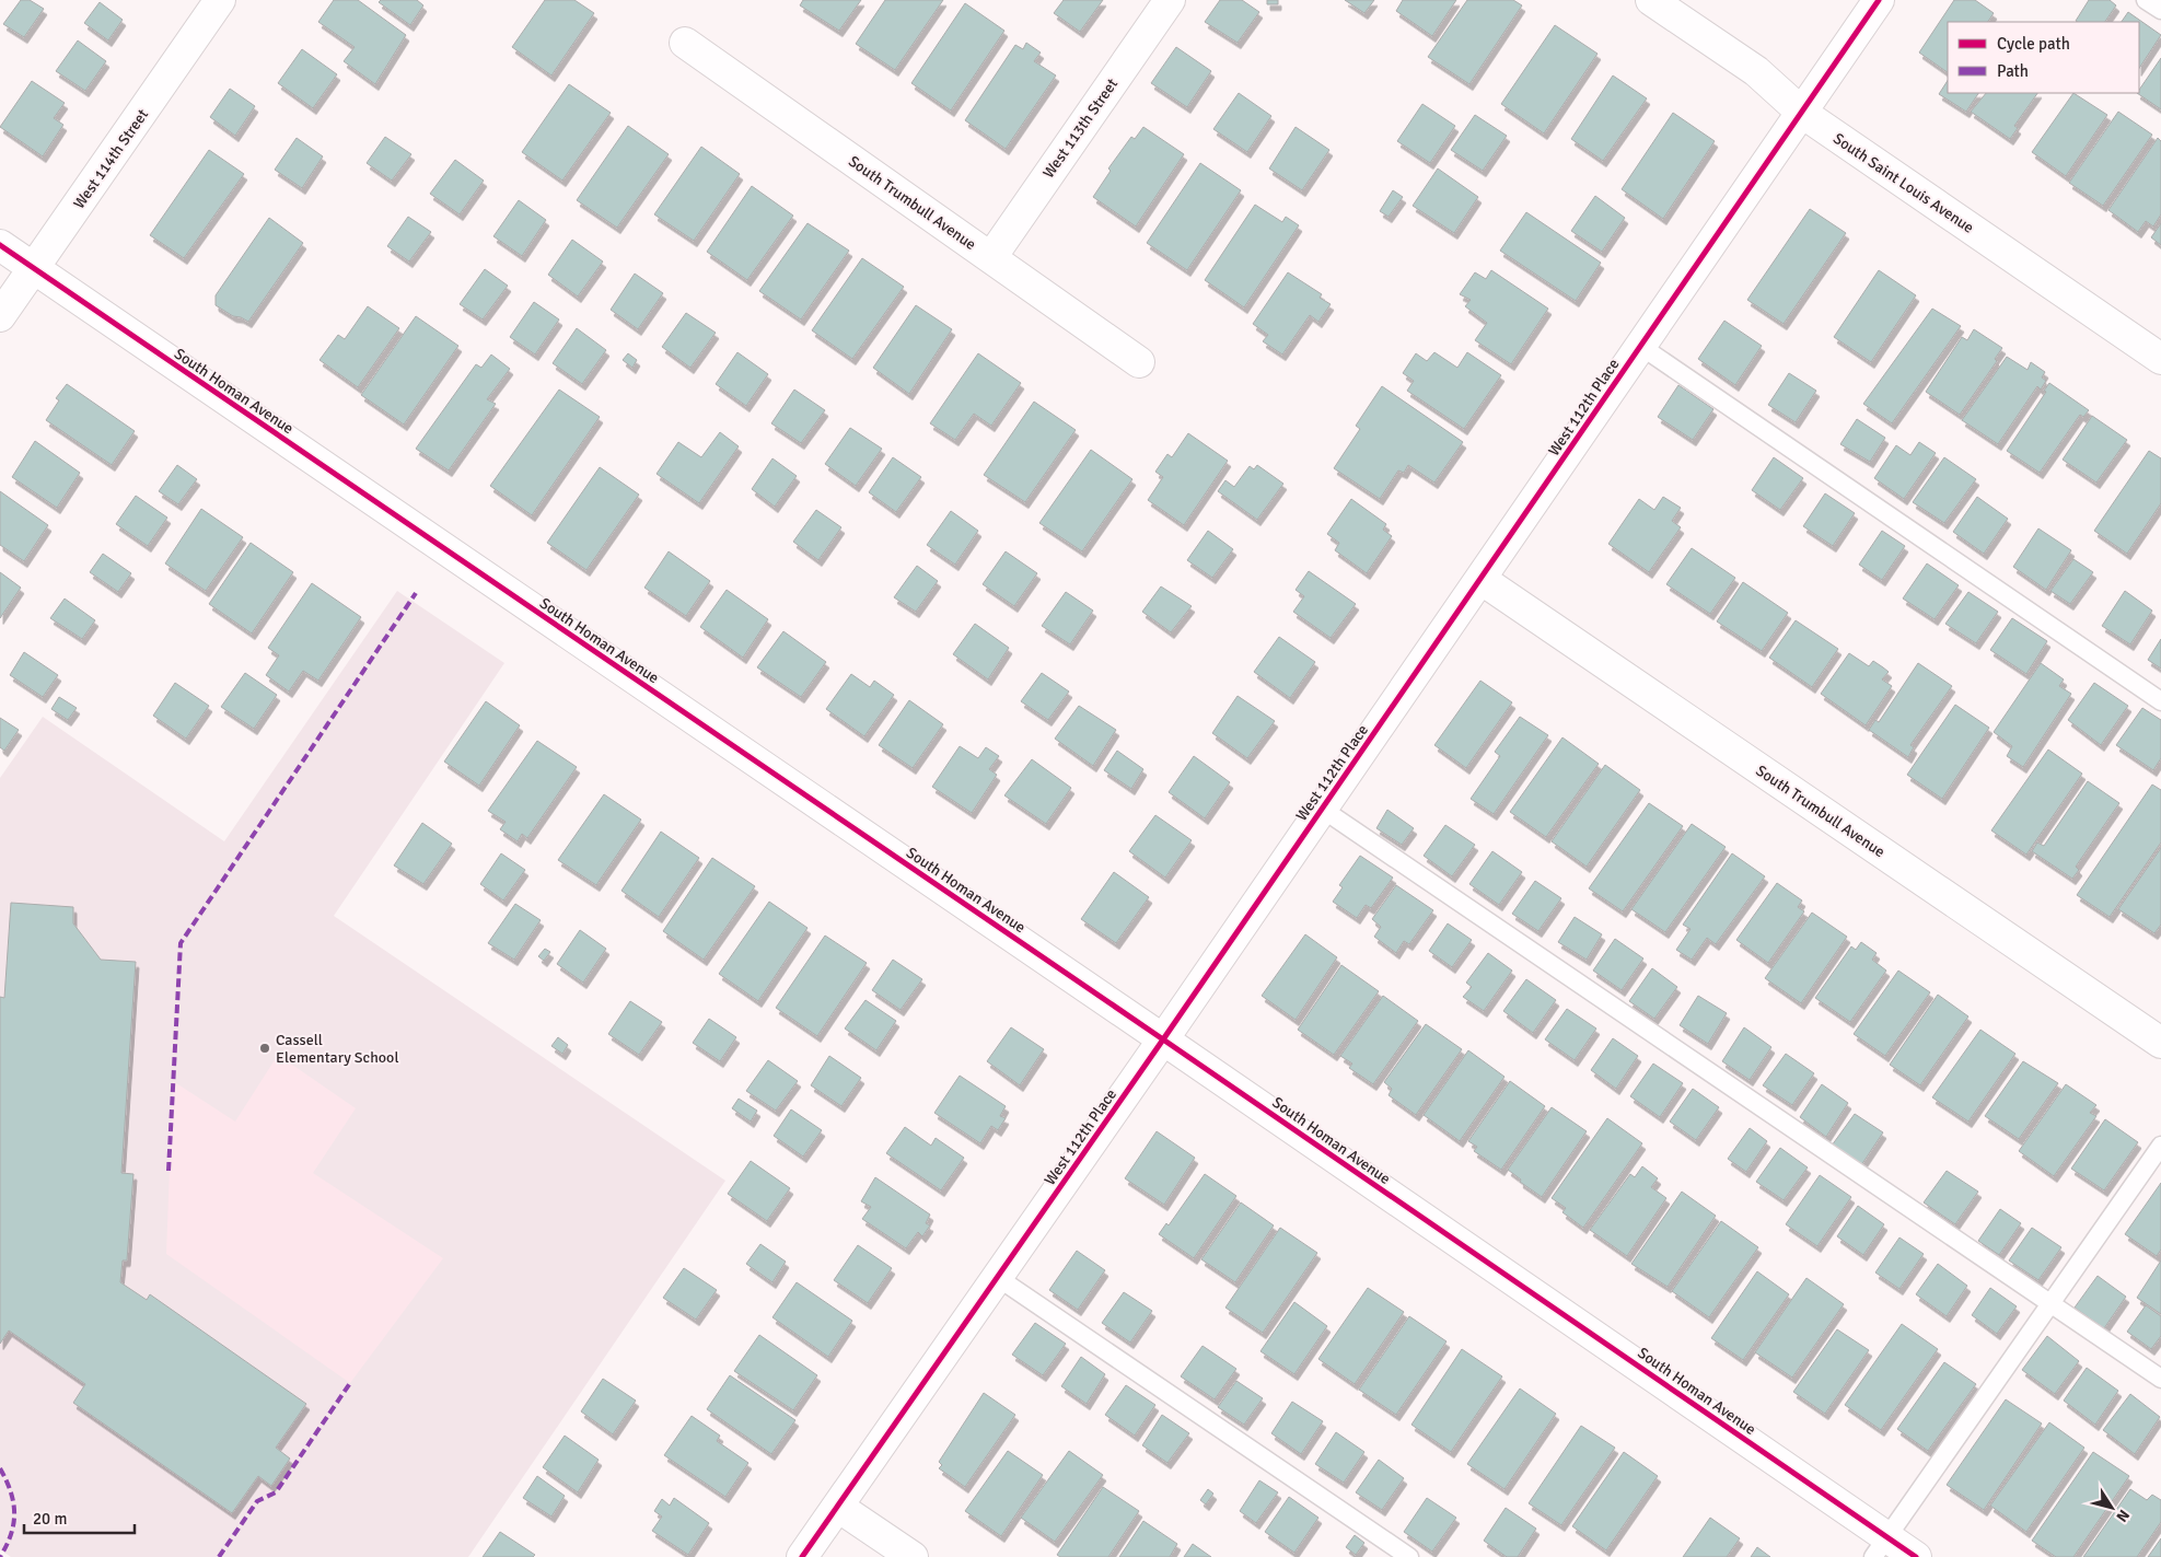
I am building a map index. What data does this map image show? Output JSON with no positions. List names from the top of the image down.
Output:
{
  "streets": {
    "street": [
      "West 113th Street",
      "West 114th Street",
      "South Saint Louis Avenue",
      "South Trumbull Avenue",
      "South Homan Avenue",
      "West 112th Place"
    ]
  },
  "crossings": [
    ["West 113th Street", "South Trumbull Avenue"],
    ["West 114th Street", "South Homan Avenue"],
    ["South Saint Louis Avenue", "West 112th Place"],
    ["South Trumbull Avenue", "West 112th Place"],
    ["South Homan Avenue", "West 112th Place"]
  ],
  "places": ["Cassell Elementary School"],
  "legend": ["Cycle path", "Path"],
  "scale_bar": "20 m",
  "north": "bottom right"
}
